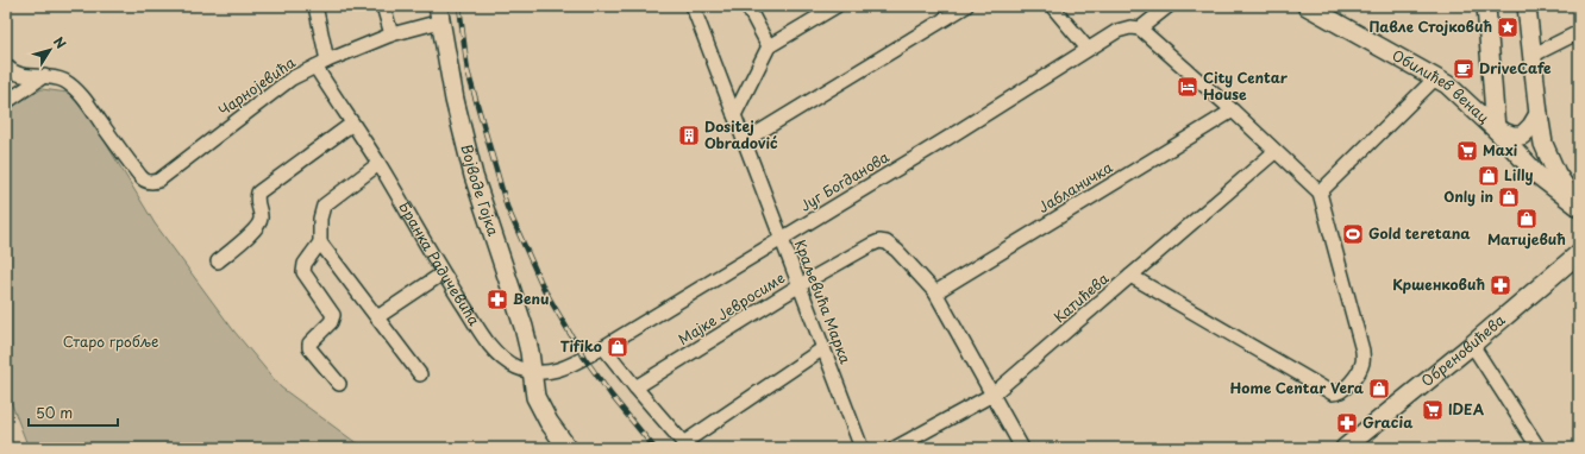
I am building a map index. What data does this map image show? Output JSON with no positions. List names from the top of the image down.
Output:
{
  "streets": {
    "street": [
      "Чарнојевића",
      "Обилићев венац",
      "Југ Богданова",
      "Јабланичка",
      "Војводе Гојка",
      "Бранка Радичевића",
      "Катићева",
      "Краљевића Марка",
      "Мајке Јевросиме",
      "Обреновићева"
    ]
  },
  "crossings": [
    ["Чарнојевића", "Војводе Гојка"],
    ["Чарнојевића", "Бранка Радичевића"],
    ["Југ Богданова", "Војводе Гојка"],
    ["Југ Богданова", "Бранка Радичевића"],
    ["Југ Богданова", "Краљевића Марка"],
    ["Јабланичка", "Мајке Јевросиме"],
    ["Војводе Гојка", "Бранка Радичевића"],
    ["Краљевића Марка", "Мајке Јевросиме"]
  ],
  "parks": ["Старо гробље"],
  "places": {
    "place": ["Павле Стојковић"],
    "cafe": ["DriveCafe"],
    "hotel": ["City Centar House"],
    "building": ["Dositej Obradović"],
    "supermarket": ["Maxi", "IDEA"],
    "shop": [
      "Lilly",
      "Only in",
      "Матијевић",
      "Tifiko",
      "Home Centar Vera"
    ],
    "sports": ["Gold teretana"],
    "pharmacy": ["Кршенковић", "Benu", "Gracia"]
  },
  "scale_bar": "50 m",
  "north": "top right"
}
